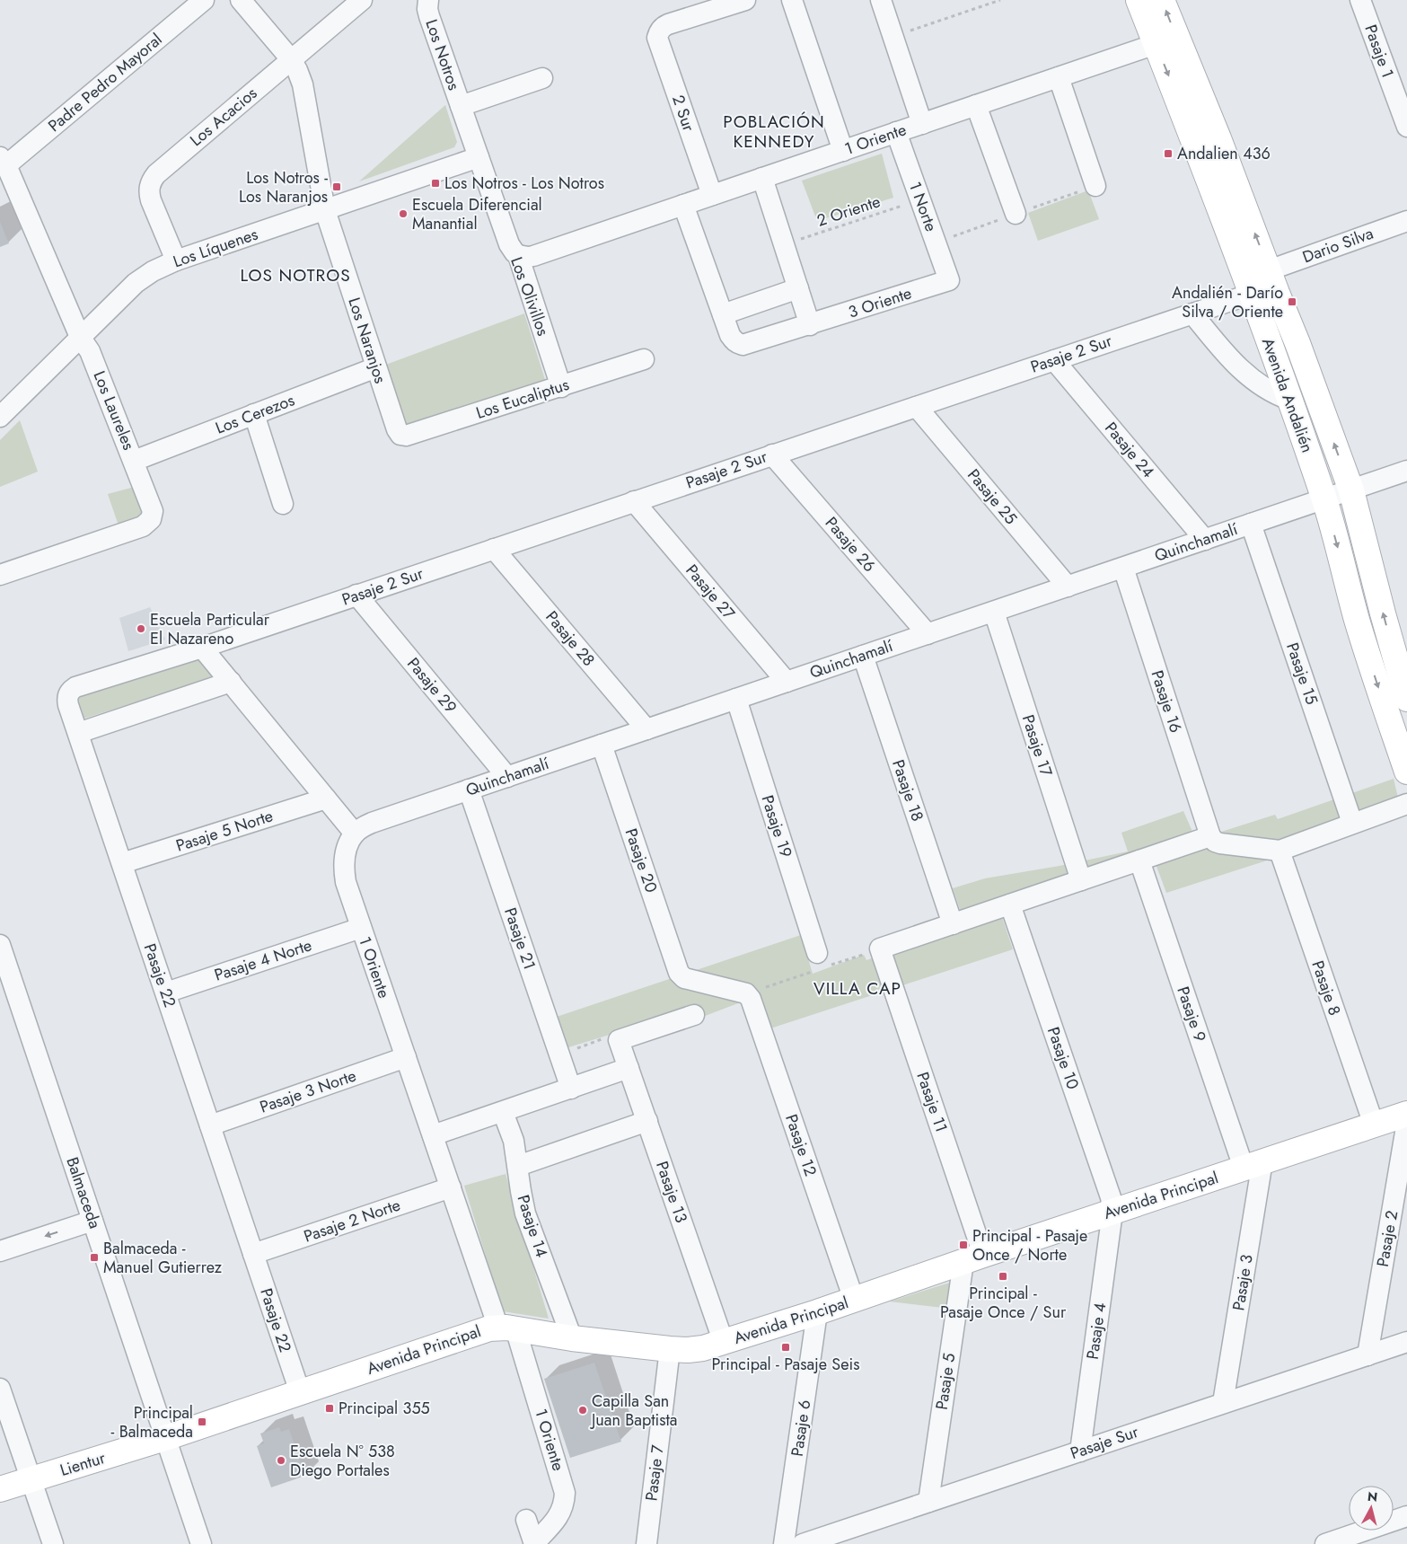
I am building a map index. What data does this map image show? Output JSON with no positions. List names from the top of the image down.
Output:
{
  "streets": {
    "main road": ["Avenida Andalién", "Avenida Principal", "Lientur"],
    "street": [
      "Pasaje 1",
      "Los Notros",
      "Padre Pedro Mayoral",
      "2 Sur",
      "Los Acacios",
      "1 Oriente",
      "1 Norte",
      "Dario Silva",
      "Los Líquenes",
      "Los Olivillos",
      "3 Oriente",
      "Los Naranjos",
      "Pasaje 2 Sur",
      "Los Eucaliptus",
      "Los Laureles",
      "Los Cerezos",
      "Pasaje 24",
      "Pasaje 25",
      "Quinchamalí",
      "Pasaje 26",
      "Pasaje 27",
      "Pasaje 28",
      "Pasaje 15",
      "Pasaje 29",
      "Pasaje 16",
      "Pasaje 17",
      "Pasaje 18",
      "Pasaje 19",
      "Pasaje 5 Norte",
      "Pasaje 20",
      "Pasaje 21",
      "Pasaje 4 Norte",
      "Pasaje 22",
      "Pasaje 8",
      "Pasaje 9",
      "Pasaje 10",
      "Pasaje 3 Norte",
      "Pasaje 11",
      "Pasaje 12",
      "Pasaje 13",
      "Balmaceda",
      "Pasaje 2 Norte",
      "Pasaje 14",
      "Pasaje 2",
      "Pasaje 3",
      "Pasaje 4",
      "Pasaje 5",
      "Pasaje 6",
      "Pasaje Sur",
      "Pasaje 7"
    ],
    "path": ["2 Oriente"]
  },
  "crossings": [
    ["Los Notros", "Los Olivillos"],
    ["Padre Pedro Mayoral", "Los Laureles"],
    ["2 Sur", "1 Oriente"],
    ["Los Acacios", "Los Líquenes"],
    ["Los Acacios", "Los Naranjos"],
    ["1 Oriente", "1 Norte"],
    ["1 Oriente", "Los Olivillos"],
    ["1 Oriente", "Avenida Andalién"],
    ["1 Oriente", "Quinchamalí"],
    ["1 Oriente", "Pasaje 4 Norte"],
    ["1 Oriente", "Pasaje 3 Norte"],
    ["1 Oriente", "Avenida Principal"],
    ["1 Oriente", "Pasaje 2 Norte"],
    ["1 Norte", "2 Oriente"],
    ["1 Norte", "3 Oriente"],
    ["Dario Silva", "Avenida Andalién"],
    ["Los Líquenes", "Los Olivillos"],
    ["Los Líquenes", "Los Naranjos"],
    ["Los Líquenes", "Los Laureles"],
    ["Los Olivillos", "Los Eucaliptus"],
    ["Los Naranjos", "Los Eucaliptus"],
    ["Los Naranjos", "Los Cerezos"],
    ["Pasaje 2 Sur", "Avenida Andalién"],
    ["Pasaje 2 Sur", "Pasaje 24"],
    ["Pasaje 2 Sur", "Pasaje 25"],
    ["Pasaje 2 Sur", "Pasaje 26"],
    ["Pasaje 2 Sur", "Pasaje 27"],
    ["Pasaje 2 Sur", "Pasaje 28"],
    ["Pasaje 2 Sur", "Pasaje 29"],
    ["Pasaje 2 Sur", "Pasaje 22"],
    ["Avenida Andalién", "Quinchamalí"],
    ["Los Laureles", "Los Cerezos"],
    ["Pasaje 24", "Quinchamalí"],
    ["Pasaje 25", "Quinchamalí"],
    ["Quinchamalí", "Pasaje 26"],
    ["Quinchamalí", "Pasaje 27"],
    ["Quinchamalí", "Pasaje 28"],
    ["Quinchamalí", "Pasaje 15"],
    ["Quinchamalí", "Pasaje 29"],
    ["Quinchamalí", "Pasaje 16"],
    ["Quinchamalí", "Pasaje 17"],
    ["Quinchamalí", "Pasaje 18"],
    ["Quinchamalí", "Pasaje 19"],
    ["Quinchamalí", "Pasaje 20"],
    ["Quinchamalí", "Pasaje 21"],
    ["Pasaje 18", "Pasaje 11"],
    ["Pasaje 5 Norte", "Pasaje 22"],
    ["Pasaje 20", "Pasaje 12"],
    ["Pasaje 4 Norte", "Pasaje 22"],
    ["Pasaje 22", "Pasaje 3 Norte"],
    ["Pasaje 22", "Avenida Principal"],
    ["Pasaje 22", "Pasaje 2 Norte"],
    ["Pasaje 8", "Avenida Principal"],
    ["Pasaje 9", "Avenida Principal"],
    ["Pasaje 9", "Pasaje 3"],
    ["Pasaje 10", "Avenida Principal"],
    ["Pasaje 10", "Pasaje 4"],
    ["Pasaje 11", "Avenida Principal"],
    ["Pasaje 11", "Pasaje 5"],
    ["Pasaje 12", "Avenida Principal"],
    ["Pasaje 13", "Avenida Principal"],
    ["Balmaceda", "Avenida Principal"],
    ["Balmaceda", "Lientur"],
    ["Avenida Principal", "Pasaje 14"],
    ["Avenida Principal", "Pasaje 3"],
    ["Avenida Principal", "Pasaje 4"],
    ["Avenida Principal", "Pasaje 5"],
    ["Avenida Principal", "Pasaje 6"],
    ["Avenida Principal", "Lientur"],
    ["Avenida Principal", "Pasaje 7"],
    ["Pasaje 2", "Pasaje Sur"],
    ["Pasaje 3", "Pasaje Sur"],
    ["Pasaje 4", "Pasaje Sur"],
    ["Pasaje 5", "Pasaje Sur"]
  ],
  "districts": ["POBLACIÓN KENNEDY", "LOS NOTROS", "VILLA CAP"],
  "places": {
    "transit": [
      "Andalien 436",
      "Los Notros - Los Notros",
      "Los Notros - Los Naranjos",
      "Andalién - Darío Silva / Oriente",
      "Principal - Pasaje Once / Norte",
      "Balmaceda - Manuel Gutierrez",
      "Principal - Pasaje Once / Sur",
      "Principal - Pasaje Seis",
      "Principal 355",
      "Principal - Balmaceda"
    ],
    "other": [
      "Escuela Diferencial Manantial",
      "Escuela Particular El Nazareno",
      "Capilla San Juan Baptista",
      "Escuela Nº 538 Diego Portales"
    ]
  },
  "north": "top"
}
